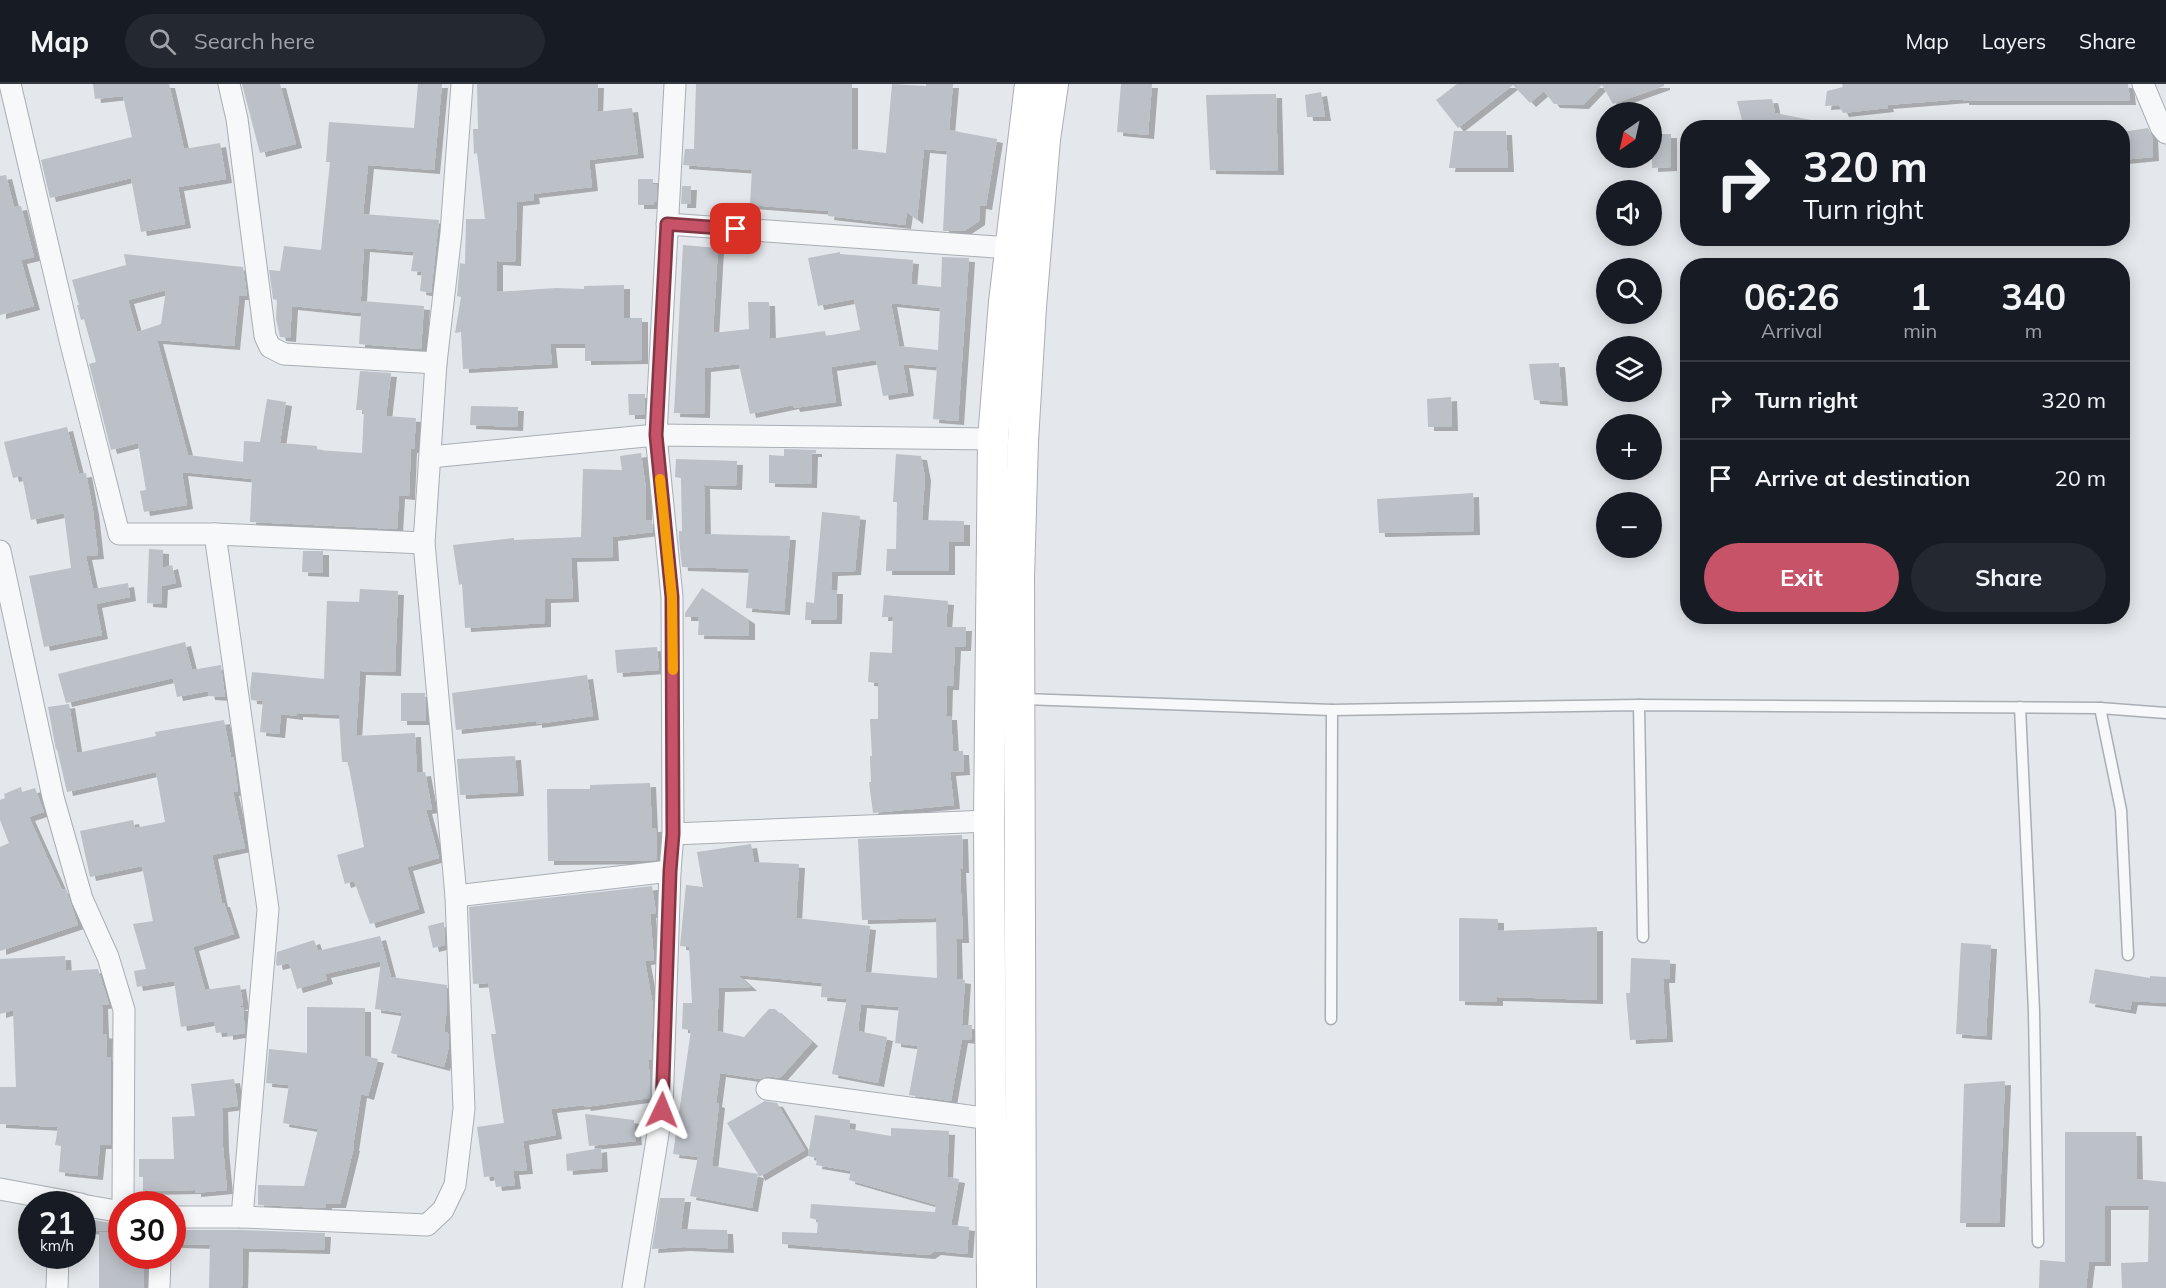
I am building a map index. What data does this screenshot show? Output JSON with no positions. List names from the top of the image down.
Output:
{
  "north": "bottom left",
  "page": {
    "header": "Map",
    "search": "Search here",
    "nav": ["Map", "Layers", "Share"],
    "map_buttons": ["+", "−"],
    "turn": ["320 m", "Turn right"],
    "eta": [
      "06:26",
      "Arrival",
      "1",
      "min",
      "340",
      "m"
    ],
    "list": [
      {
        "name": "Turn right",
        "value": "320 m"
      },
      {
        "name": "Arrive at destination",
        "value": "20 m"
      }
    ],
    "buttons": ["Exit", "Share"],
    "speed": "21 km/h",
    "limit": "30"
  }
}
